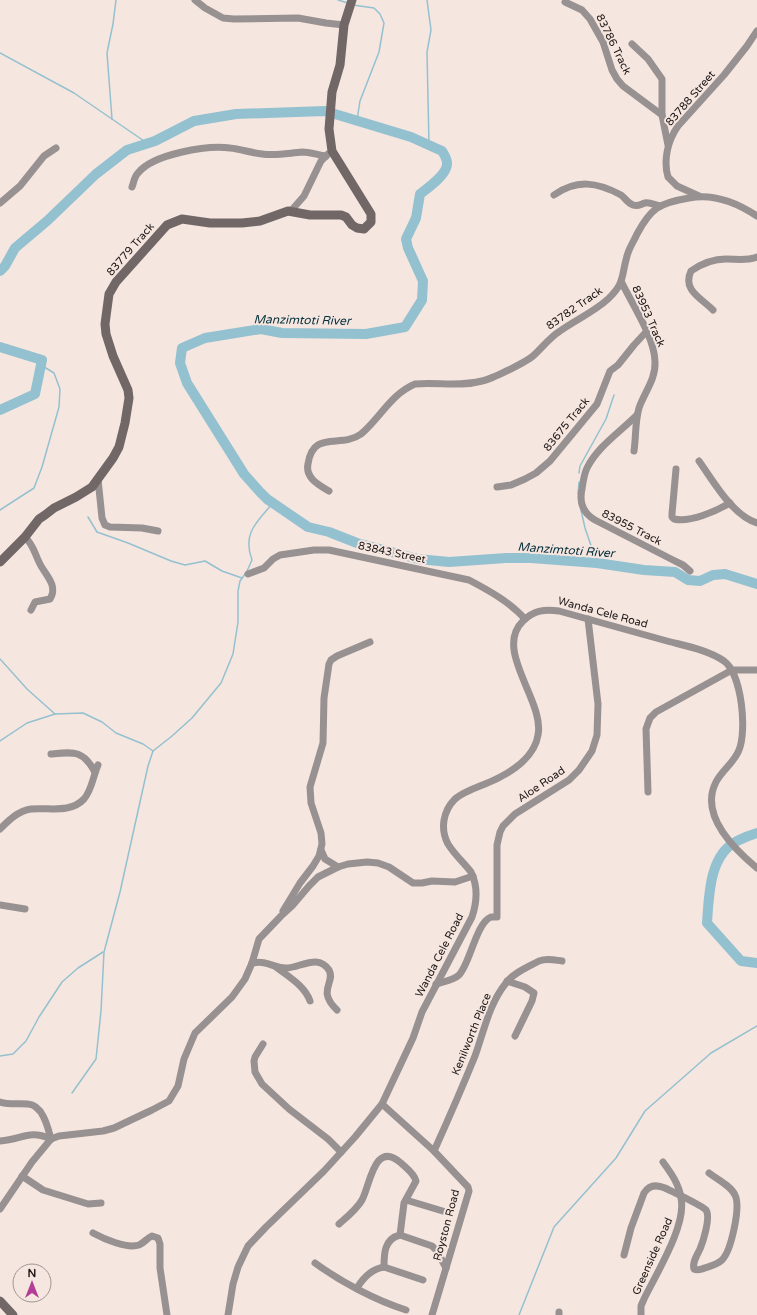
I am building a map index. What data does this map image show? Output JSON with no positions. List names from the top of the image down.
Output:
{
  "streets": {
    "street": [
      "83786 Track",
      "83788 Street",
      "83779 Track",
      "83782 Track",
      "83953 Track",
      "83675 Track",
      "83955 Track",
      "83843 Street",
      "Wanda Cele Road",
      "Aloe Road",
      "Kenilworth Place",
      "Royston Road",
      "Greenside Road"
    ]
  },
  "crossings": [
    ["83788 Street", "83782 Track"],
    ["83782 Track", "83953 Track"],
    ["83953 Track", "83675 Track"],
    ["83953 Track", "83955 Track"],
    ["83843 Street", "Wanda Cele Road"],
    ["Wanda Cele Road", "Aloe Road"],
    ["Wanda Cele Road", "Royston Road"],
    ["Kenilworth Place", "Royston Road"]
  ],
  "water": ["Manzimtoti River"],
  "north": "top"
}
